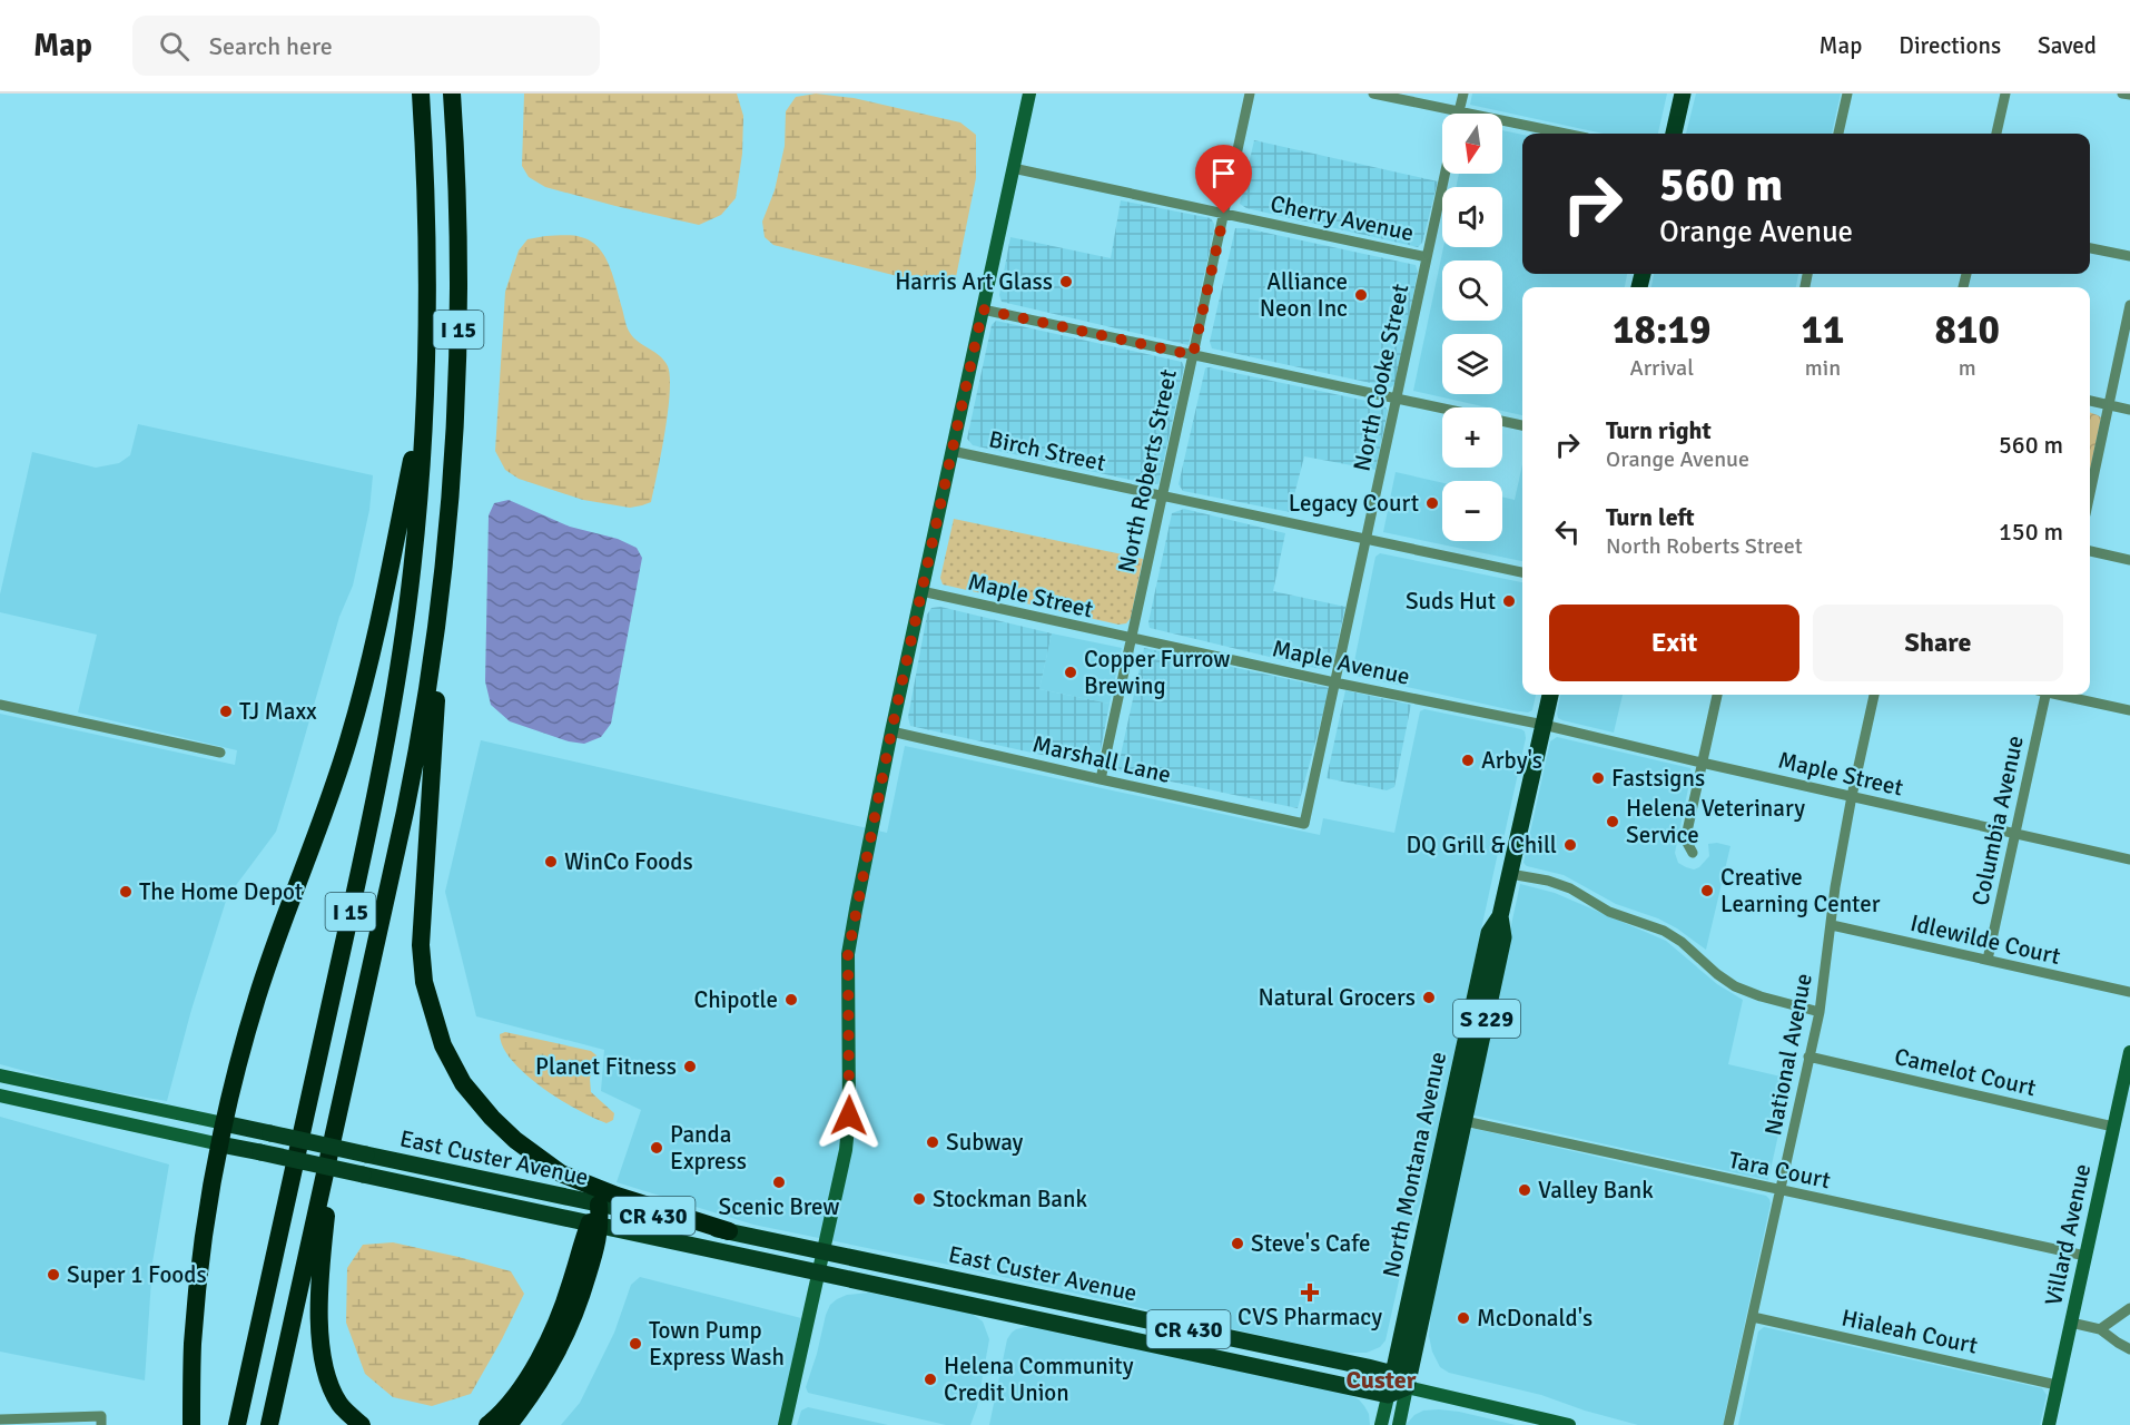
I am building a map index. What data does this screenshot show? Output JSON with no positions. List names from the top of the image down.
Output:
{
  "streets": {
    "highway": ["I 15"],
    "main road": [
      "S 229",
      "East Custer Avenue",
      "North Montana Avenue",
      "CR 430"
    ],
    "street": [
      "Cherry Avenue",
      "North Cooke Street",
      "Birch Street",
      "North Roberts Street",
      "Maple Street",
      "Maple Avenue",
      "Marshall Lane",
      "Columbia Avenue",
      "Idlewilde Court",
      "National Avenue",
      "Camelot Court",
      "Tara Court",
      "Villard Avenue",
      "Hialeah Court"
    ]
  },
  "crossings": [
    ["Cherry Avenue", "North Cooke Street"],
    ["Cherry Avenue", "North Roberts Street"],
    ["North Cooke Street", "Birch Street"],
    ["North Cooke Street", "Maple Avenue"],
    ["North Cooke Street", "Marshall Lane"],
    ["Birch Street", "North Roberts Street"],
    ["North Roberts Street", "Maple Street"],
    ["North Roberts Street", "Maple Avenue"],
    ["North Roberts Street", "Marshall Lane"],
    ["Maple Street", "Maple Avenue"],
    ["Maple Street", "Columbia Avenue"],
    ["Maple Street", "National Avenue"],
    ["Maple Street", "North Montana Avenue"],
    ["Maple Avenue", "North Montana Avenue"],
    ["Columbia Avenue", "Idlewilde Court"],
    ["Idlewilde Court", "National Avenue"],
    ["National Avenue", "Camelot Court"],
    ["National Avenue", "Tara Court"],
    ["National Avenue", "Hialeah Court"],
    ["Camelot Court", "Villard Avenue"],
    ["East Custer Avenue", "North Montana Avenue"],
    ["North Montana Avenue", "Tara Court"],
    ["Tara Court", "Villard Avenue"],
    ["Villard Avenue", "Hialeah Court"]
  ],
  "districts": ["Custer"],
  "places": {
    "other": [
      "Harris Art Glass",
      "Alliance Neon Inc",
      "Legacy Court",
      "Suds Hut",
      "Copper Furrow Brewing",
      "TJ Maxx",
      "Arby's",
      "Fastsigns",
      "Helena Veterinary Service",
      "DQ Grill & Chill",
      "WinCo Foods",
      "Creative Learning Center",
      "The Home Depot",
      "Natural Grocers",
      "Chipotle",
      "Planet Fitness",
      "Subway",
      "Panda Express",
      "Scenic Brew",
      "Valley Bank",
      "Stockman Bank",
      "Steve's Cafe",
      "Super 1 Foods",
      "McDonald's",
      "Town Pump Express Wash",
      "Helena Community Credit Union"
    ],
    "health": ["CVS Pharmacy"]
  },
  "north": "bottom",
  "page": {
    "header": "Map",
    "search": "Search here",
    "nav": ["Map", "Directions", "Saved"],
    "map_buttons": ["+", "−"],
    "turn": ["560 m", "Orange Avenue"],
    "eta": [
      "18:19",
      "Arrival",
      "11",
      "min",
      "810",
      "m"
    ],
    "list": [
      {
        "name": "Turn right",
        "note": "Orange Avenue",
        "value": "560 m"
      },
      {
        "name": "Turn left",
        "note": "North Roberts Street",
        "value": "150 m"
      }
    ],
    "buttons": ["Exit", "Share"]
  }
}
